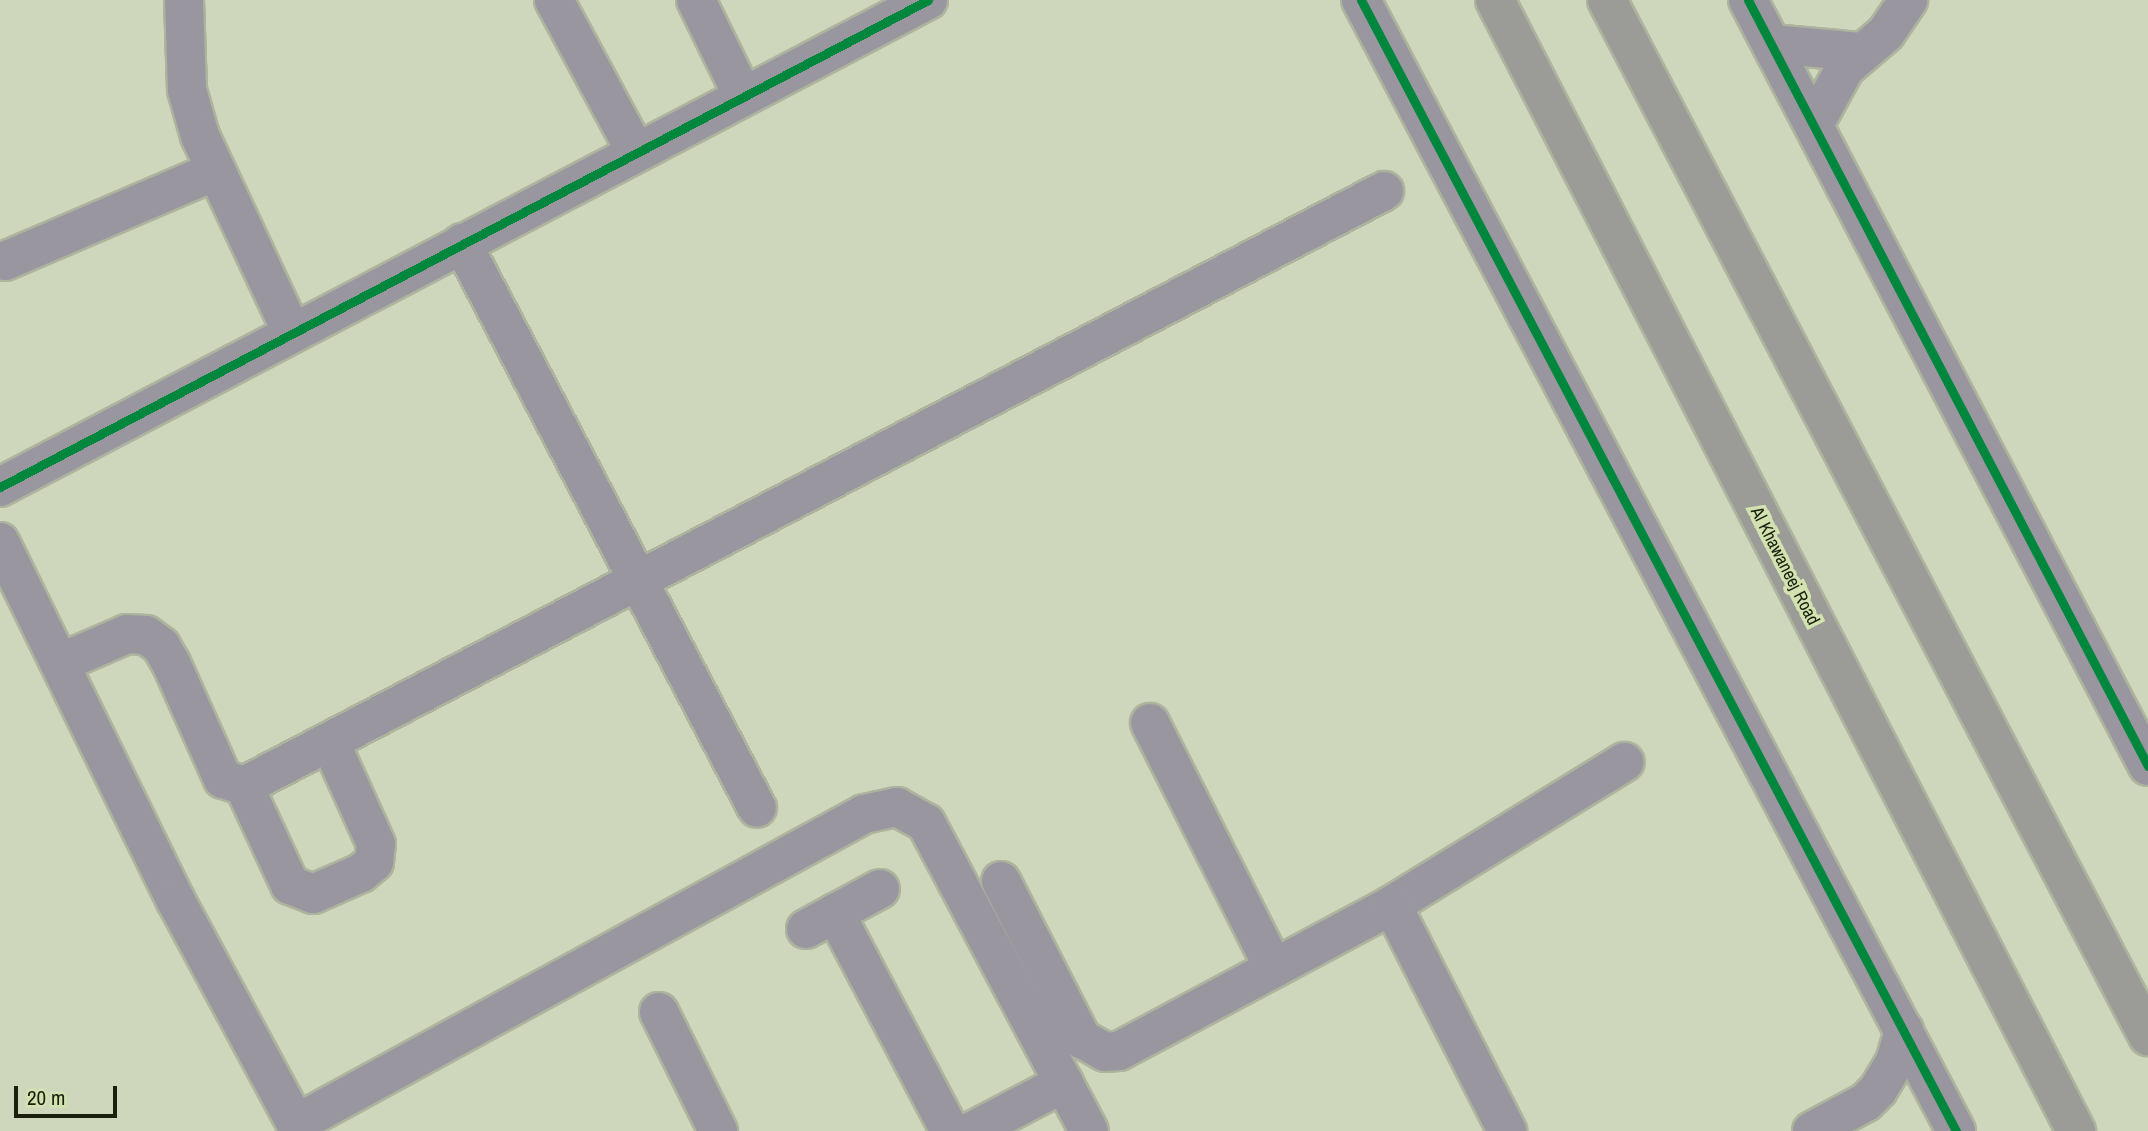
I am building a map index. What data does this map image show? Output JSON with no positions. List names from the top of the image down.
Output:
{
  "streets": {
    "highway": ["Al Khawaneej Road"]
  },
  "scale_bar": "20 m"
}
